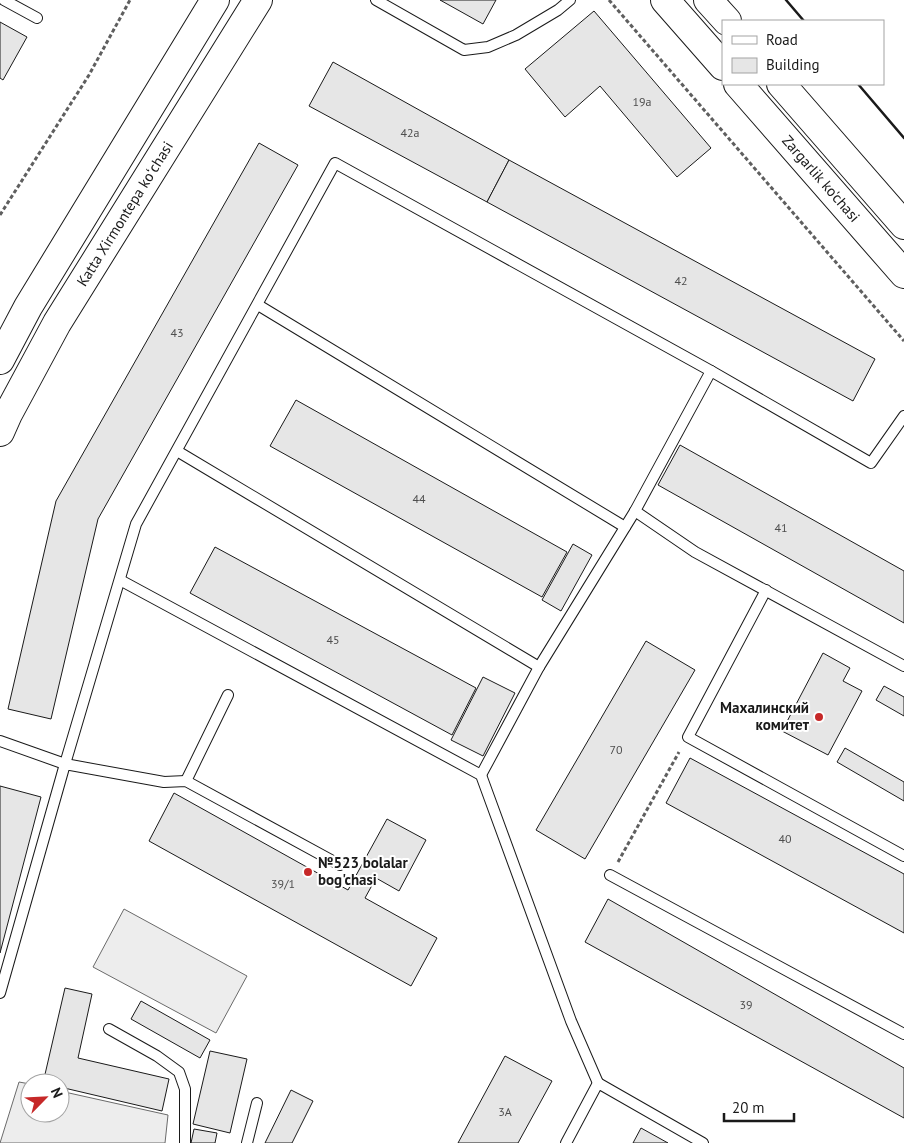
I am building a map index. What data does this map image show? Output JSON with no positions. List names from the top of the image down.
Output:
{
  "streets": {
    "main road": ["Zargarlik ko'chasi", "Katta Xirmontepa koʻchasi"]
  },
  "places": ["Махалинский комитет", "№523 bolalar bog'chasi"],
  "house_numbers": [
    "19a",
    "42a",
    "42",
    "43",
    "44",
    "41",
    "45",
    "70",
    "40",
    "39/1",
    "39",
    "3A"
  ],
  "legend": ["Road", "Building"],
  "scale_bar": "20 m",
  "north": "top right"
}
